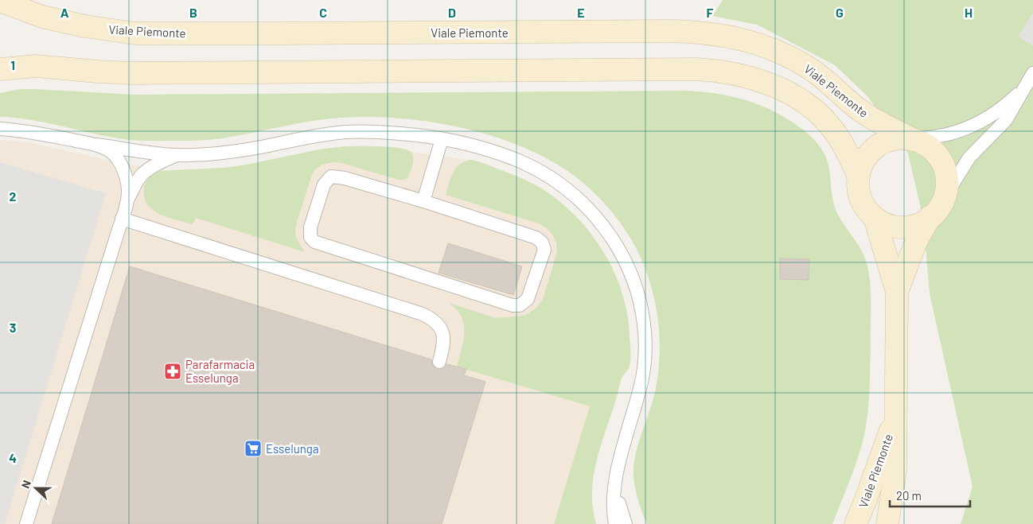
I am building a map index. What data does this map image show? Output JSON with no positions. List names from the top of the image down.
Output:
{
  "streets": {
    "street": ["Viale Piemonte"]
  },
  "places": {
    "pharmacy": ["Parafarmacia Esselunga"],
    "supermarket": ["Esselunga"]
  },
  "scale_bar": "20 m",
  "north": "left",
  "grid": {
    "columns": [
      "A",
      "B",
      "C",
      "D",
      "E",
      "F",
      "G",
      "H"
    ],
    "rows": [
      "1",
      "2",
      "3",
      "4"
    ]
  }
}
